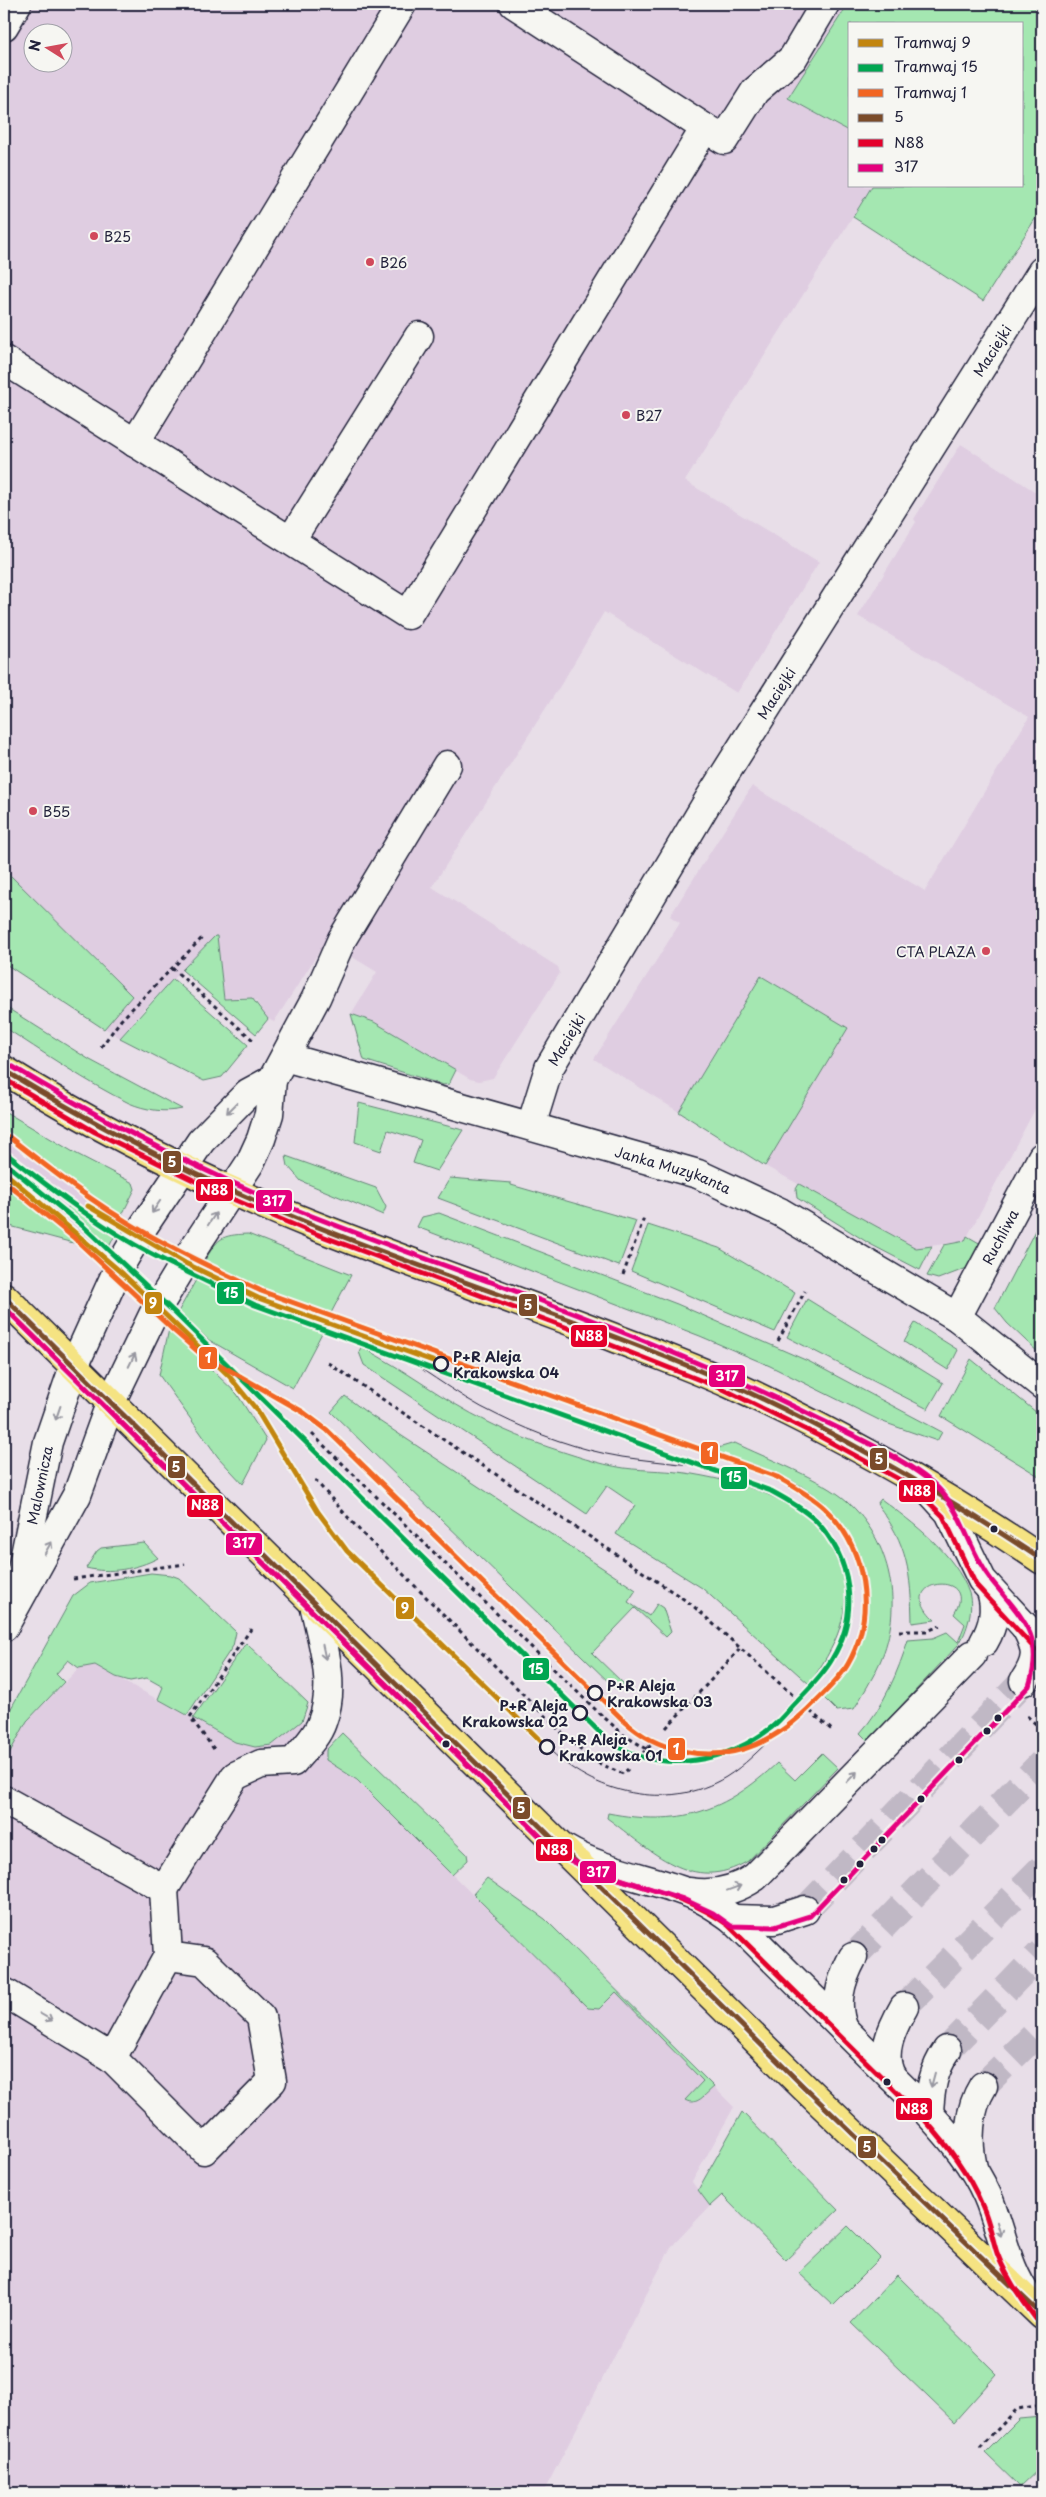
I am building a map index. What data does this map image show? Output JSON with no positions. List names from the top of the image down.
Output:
{
  "streets": {
    "street": [
      "Maciejki",
      "Janka Muzykanta",
      "Ruchliwa",
      "Malownicza"
    ]
  },
  "crossings": [
    ["Maciejki", "Janka Muzykanta"],
    ["Janka Muzykanta", "Ruchliwa"]
  ],
  "places": [
    "B25",
    "B26",
    "B27",
    "B55",
    "CTA PLAZA",
    "P+R Aleja Krakowska 04",
    "P+R Aleja Krakowska 03",
    "P+R Aleja Krakowska 02",
    "P+R Aleja Krakowska 01"
  ],
  "lines": [
    "transit line 317",
    "transit line 5",
    "transit line N88",
    "tram line 1",
    "tram line 15",
    "tram line 9"
  ],
  "legend": [
    "Tramwaj 9",
    "Tramwaj 15",
    "Tramwaj 1",
    "5",
    "N88",
    "317"
  ],
  "north": "left"
}
